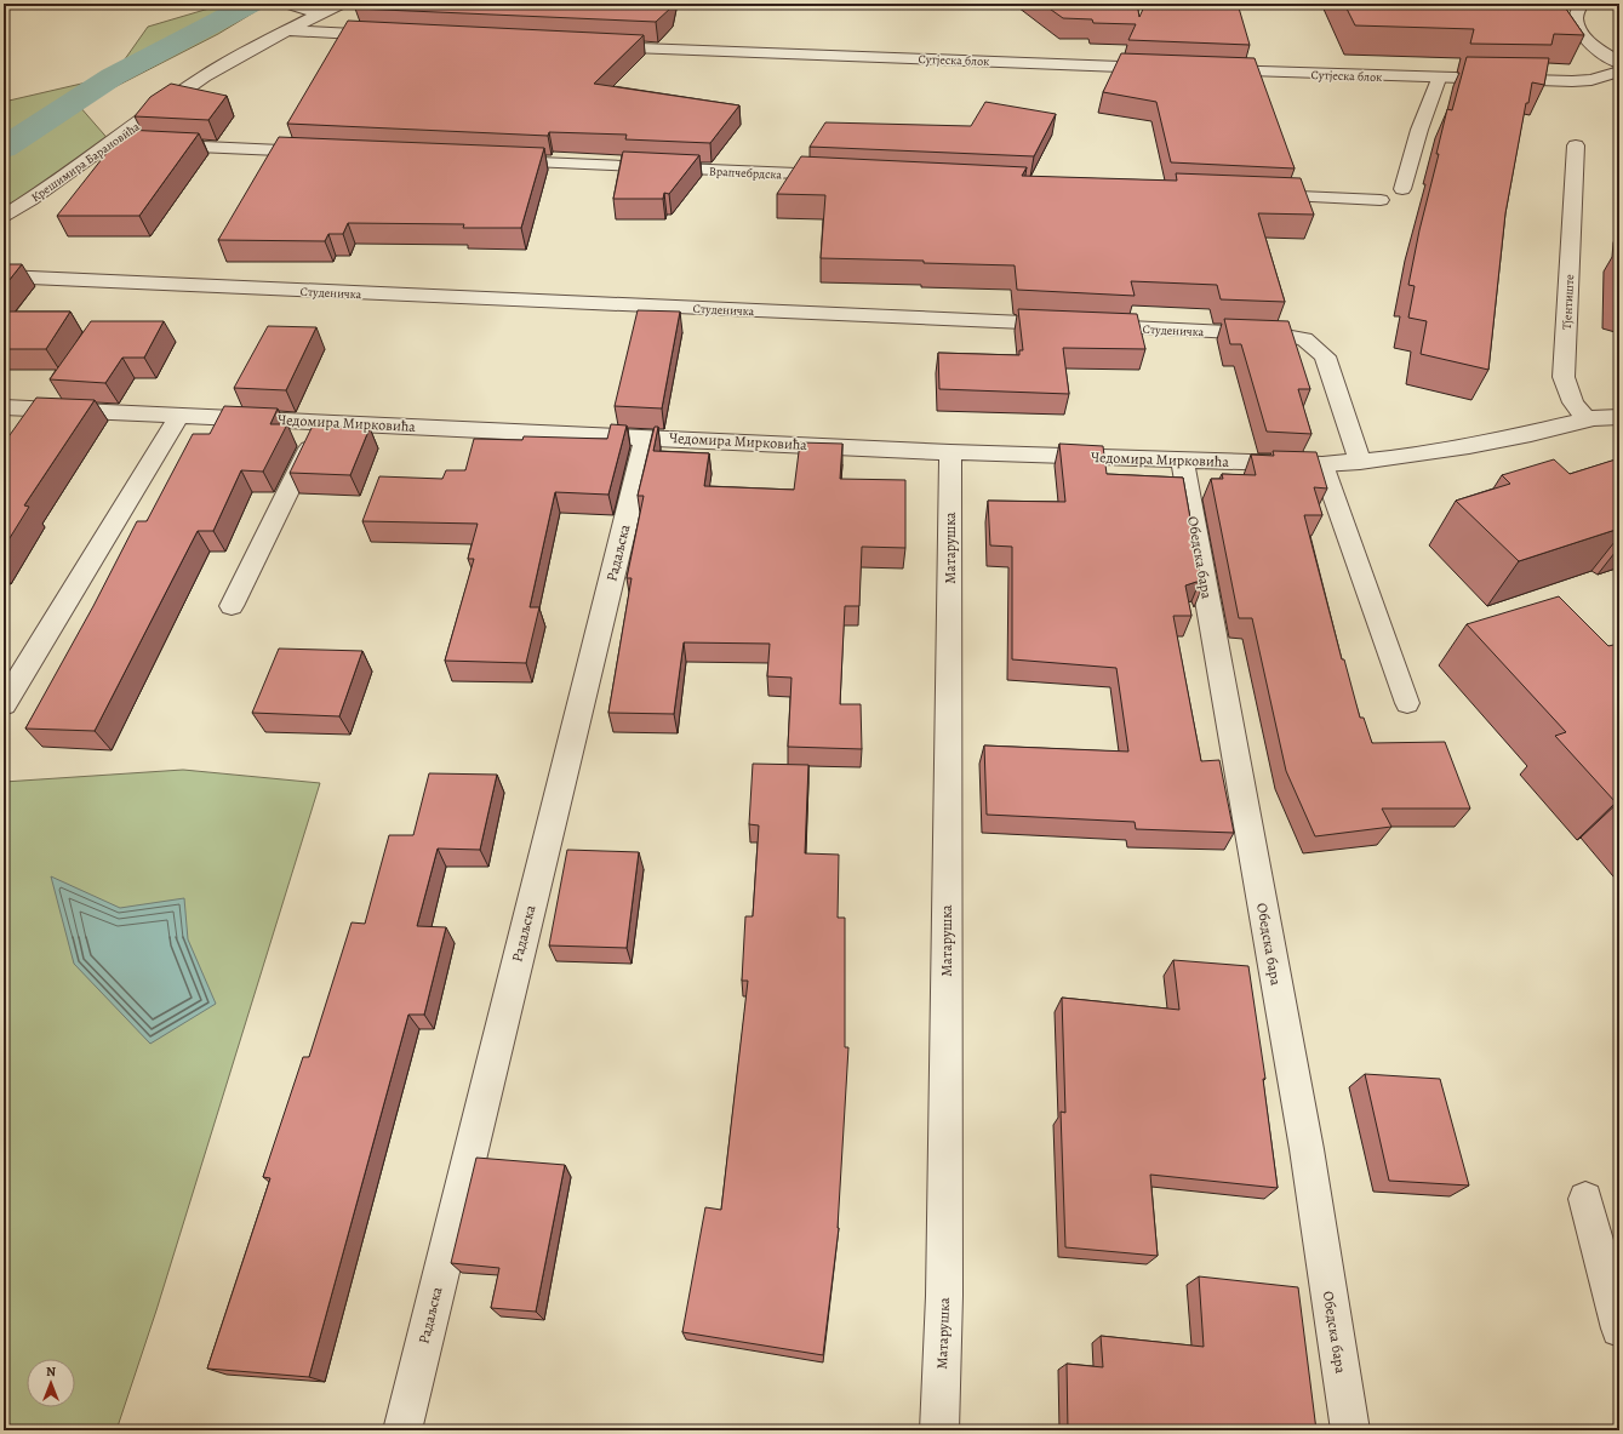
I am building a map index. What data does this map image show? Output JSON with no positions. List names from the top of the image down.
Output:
{
  "streets": {
    "street": [
      "Сутјеска блок",
      "Крешимира Барановића",
      "Врапчебрдска",
      "Студеничка",
      "Тјентиште",
      "Чедомира Мирковића",
      "Матарушка",
      "Радаљска",
      "Обедска бара"
    ]
  },
  "crossings": [
    ["Студеничка", "Чедомира Мирковића"],
    ["Тјентиште", "Чедомира Мирковића"],
    ["Чедомира Мирковића", "Матарушка"],
    ["Чедомира Мирковића", "Радаљска"],
    ["Чедомира Мирковића", "Обедска бара"]
  ],
  "north": "top"
}
